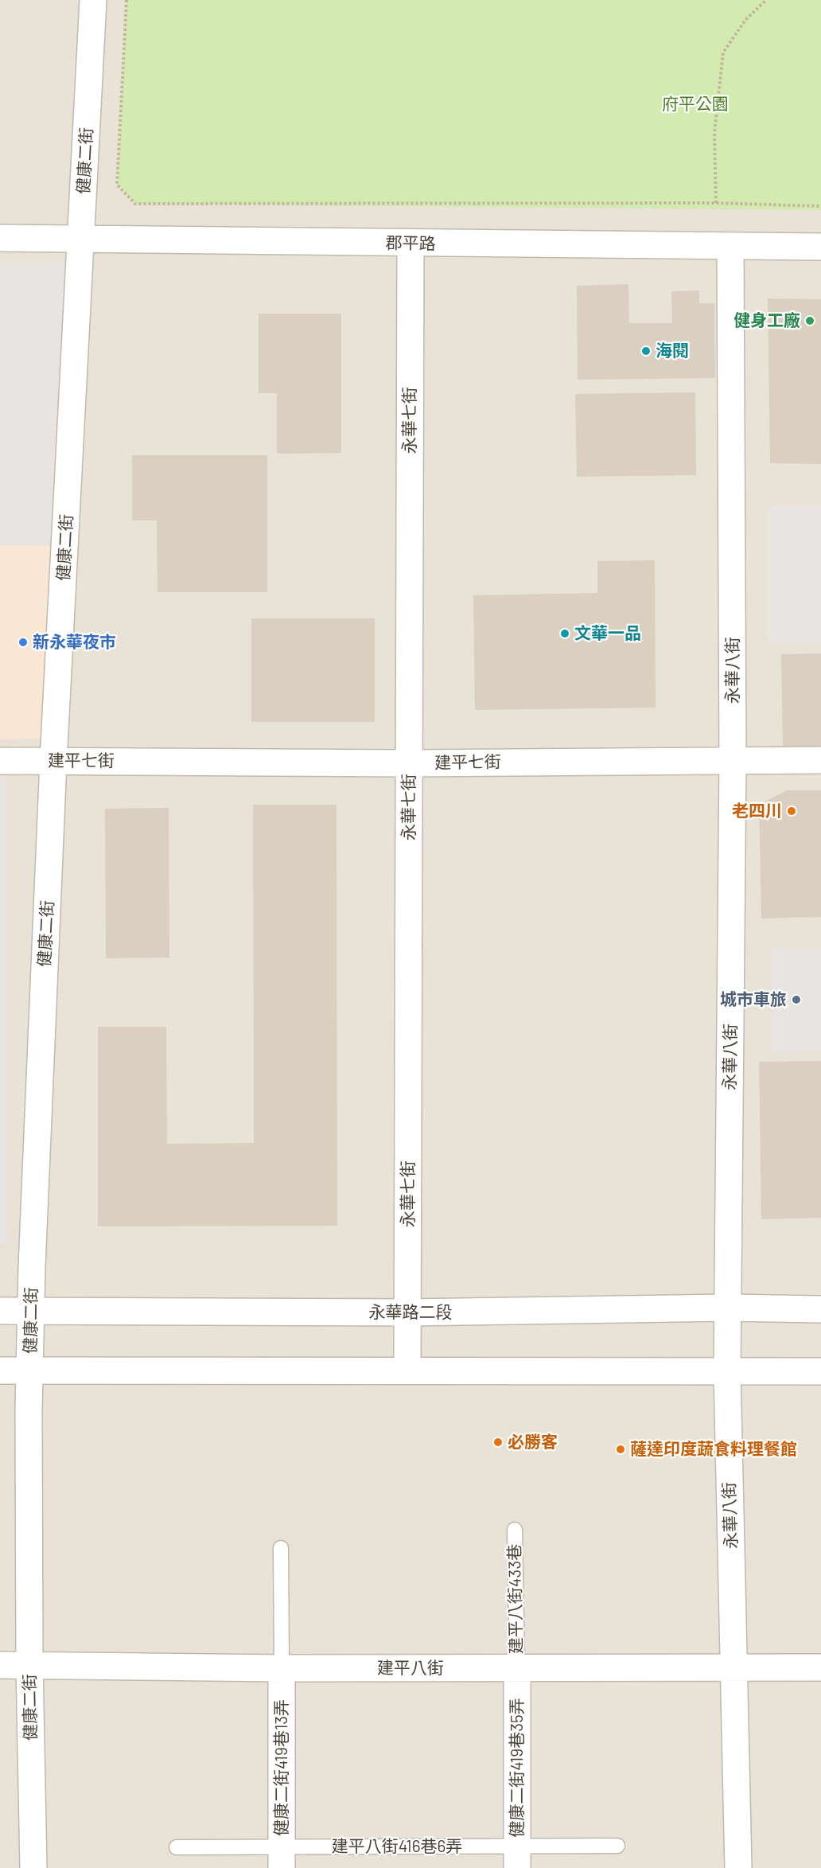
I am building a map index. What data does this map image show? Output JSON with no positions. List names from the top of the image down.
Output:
{
  "streets": {
    "street": [
      "健康二街",
      "郡平路",
      "永華七街",
      "永華八街",
      "建平七街",
      "永華路二段",
      "建平八街",
      "健康二街419巷13弄",
      "健康二街419巷35弄"
    ],
    "lane": ["建平八街433巷", "建平八街416巷6弄"]
  },
  "crossings": [
    ["健康二街", "郡平路"],
    ["健康二街", "建平七街"],
    ["健康二街", "永華路二段"],
    ["健康二街", "建平八街"],
    ["郡平路", "永華七街"],
    ["郡平路", "永華八街"],
    ["永華七街", "建平七街"],
    ["永華七街", "永華路二段"],
    ["永華八街", "建平七街"],
    ["永華八街", "永華路二段"],
    ["永華八街", "建平八街"],
    ["建平八街433巷", "建平八街"],
    ["建平八街433巷", "健康二街419巷35弄"],
    ["建平八街", "健康二街419巷13弄"],
    ["建平八街", "健康二街419巷35弄"],
    ["健康二街419巷13弄", "建平八街416巷6弄"],
    ["健康二街419巷35弄", "建平八街416巷6弄"]
  ],
  "parks": ["府平公園"],
  "places": [
    "健身工廠",
    "海閱",
    "文華一品",
    "新永華夜市",
    "老四川",
    "城市車旅",
    "必勝客",
    "薩達印度蔬食料理餐館"
  ]
}
